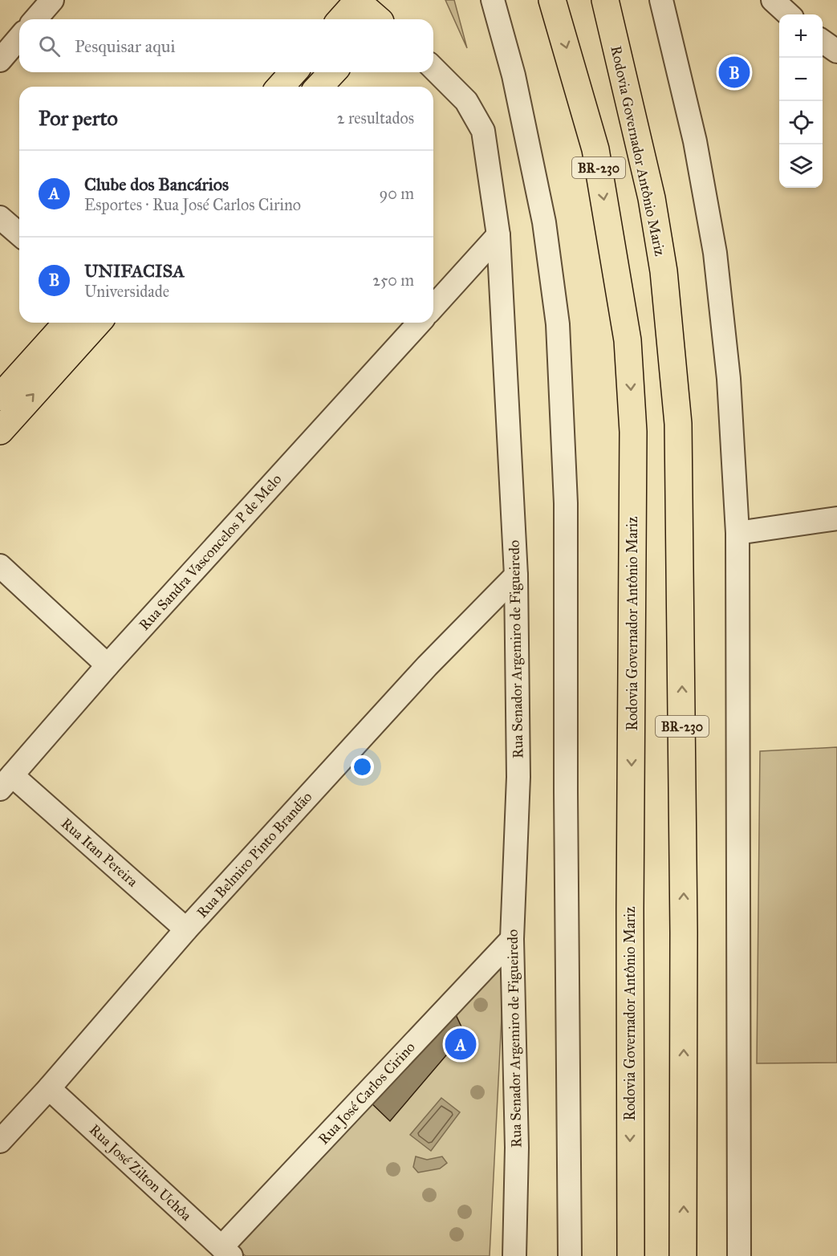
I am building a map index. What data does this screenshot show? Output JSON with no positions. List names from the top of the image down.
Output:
{
  "streets": {
    "main road": ["Rodovia Governador Antônio Mariz", "BR-230"],
    "street": [
      "Rua Sandra Vasconcelos P de Melo",
      "Rua Senador Argemiro de Figueiredo",
      "Rua Itan Pereira",
      "Rua Belmiro Pinto Brandão",
      "Rua José Carlos Cirino",
      "Rua José Zilton Uchôa"
    ]
  },
  "crossings": [
    ["Rua Sandra Vasconcelos P de Melo", "Rua Itan Pereira"],
    ["Rua Senador Argemiro de Figueiredo", "Rua Belmiro Pinto Brandão"],
    ["Rua Senador Argemiro de Figueiredo", "Rua José Carlos Cirino"],
    ["Rua Itan Pereira", "Rua Belmiro Pinto Brandão"],
    ["Rua Belmiro Pinto Brandão", "Rua José Zilton Uchôa"],
    ["Rua José Carlos Cirino", "Rua José Zilton Uchôa"]
  ],
  "page": {
    "map_buttons": ["+", "−"],
    "search": "Pesquisar aqui",
    "pins": ["B", "A"],
    "heading": ["Por perto", "2 resultados"],
    "list": [
      {
        "mark": "A",
        "name": "Clube dos Bancários",
        "note": "Esportes · Rua José Carlos Cirino",
        "value": "90 m"
      },
      {
        "mark": "B",
        "name": "UNIFACISA",
        "note": "Universidade",
        "value": "250 m"
      }
    ]
  }
}
